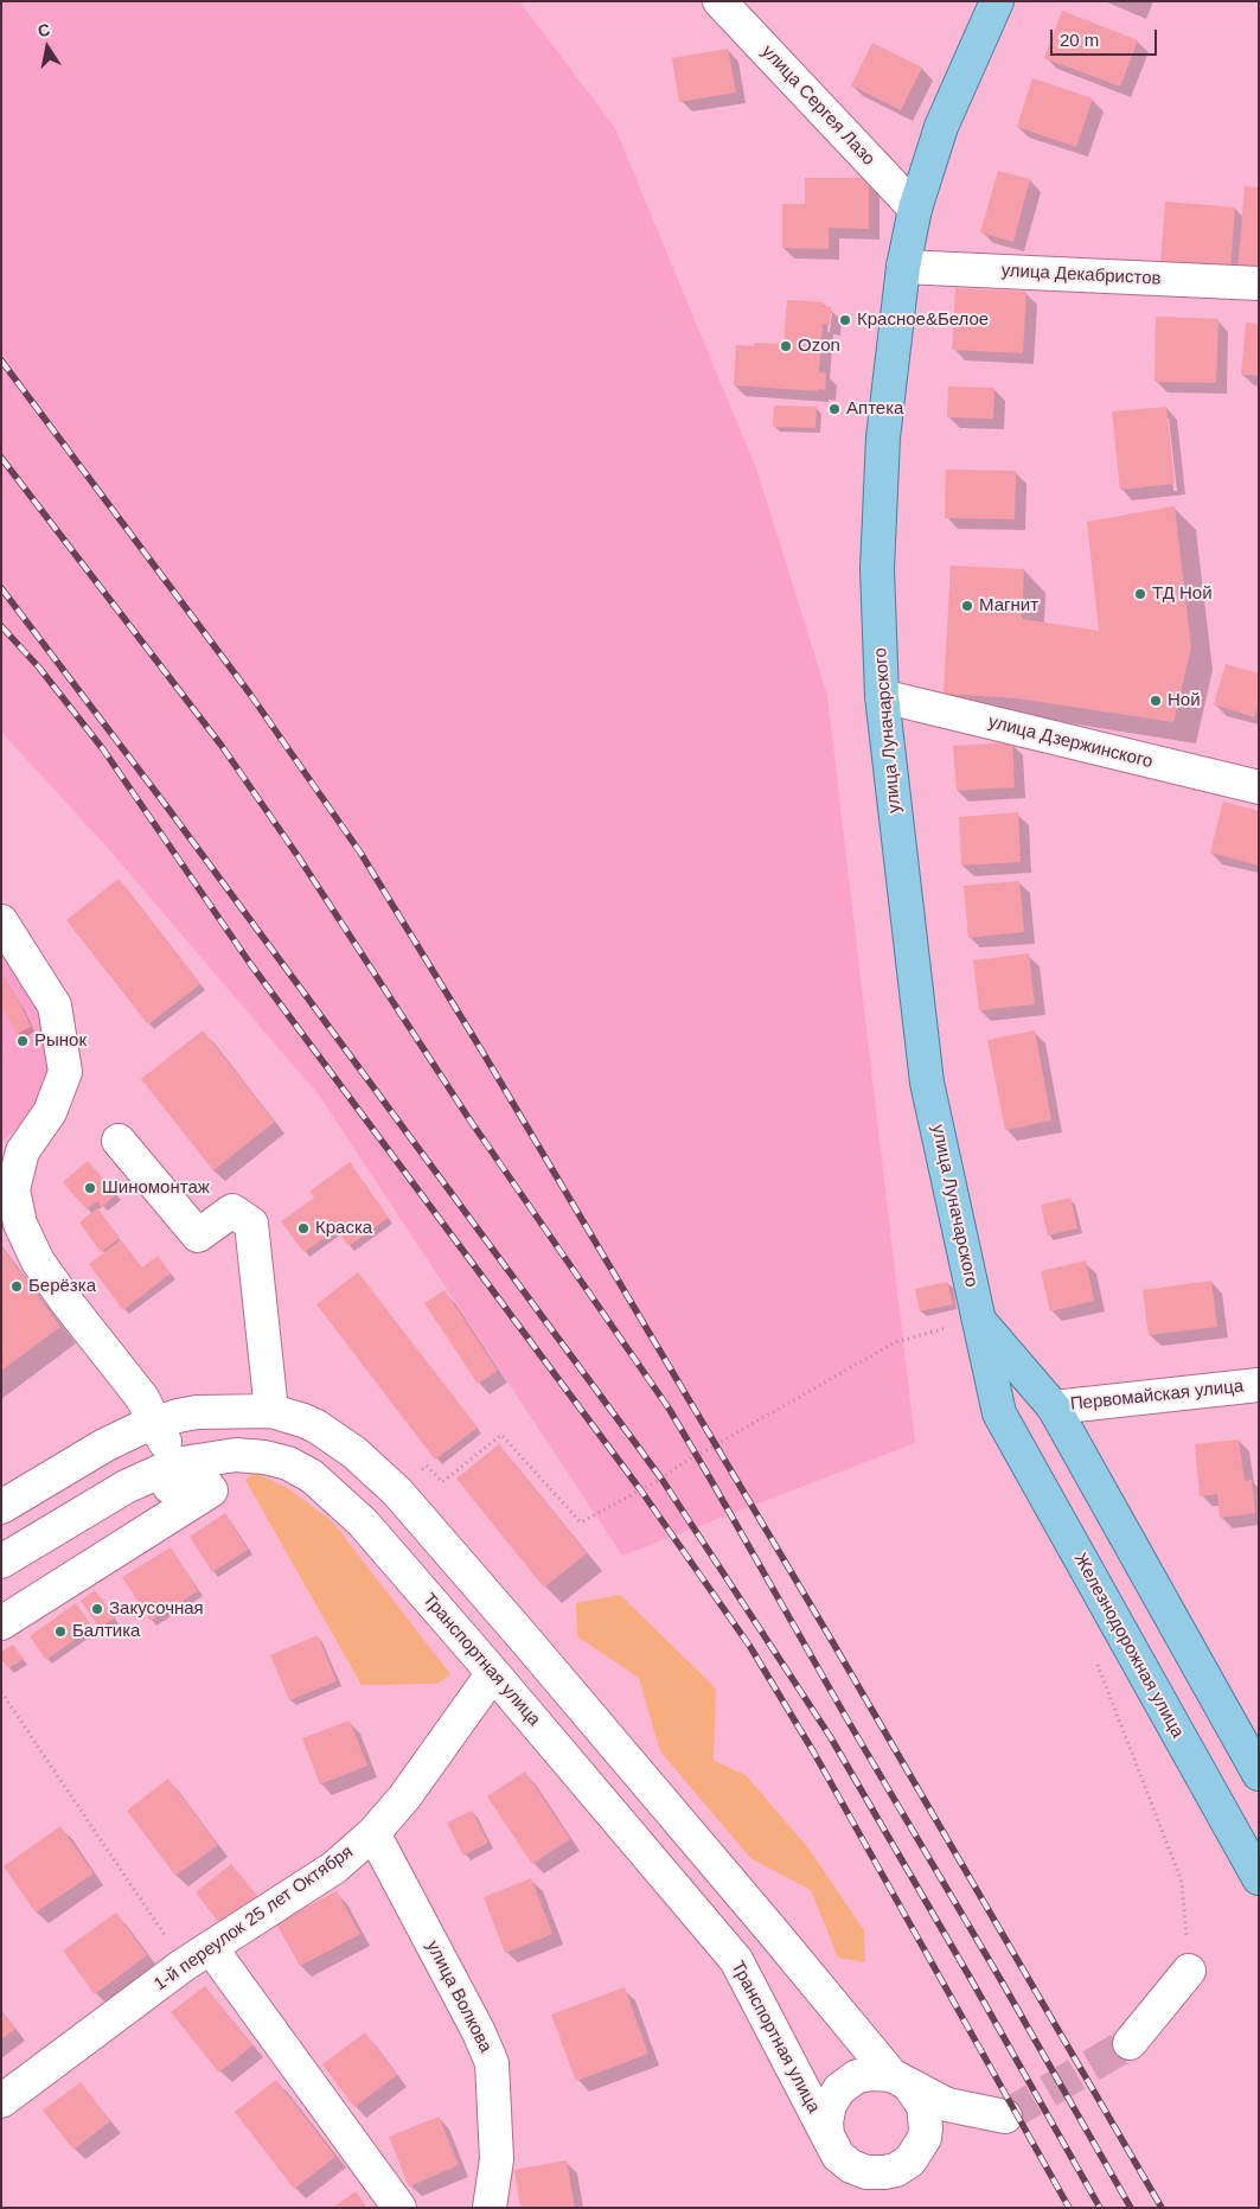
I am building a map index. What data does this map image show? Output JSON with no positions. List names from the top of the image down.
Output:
{
  "streets": {
    "main road": ["улица Луначарского", "Железнодорожная улица"],
    "street": [
      "улица Сергея Лазо",
      "улица Декабристов",
      "улица Дзержинского",
      "Первомайская улица",
      "Транспортная улица",
      "1-й переулок 25 лет Октября",
      "улица Волкова"
    ]
  },
  "crossings": [
    ["улица Сергея Лазо", "улица Луначарского"],
    ["улица Декабристов", "улица Луначарского"],
    ["улица Луначарского", "улица Дзержинского"],
    ["улица Луначарского", "Железнодорожная улица"],
    ["Транспортная улица", "1-й переулок 25 лет Октября"],
    ["1-й переулок 25 лет Октября", "улица Волкова"]
  ],
  "places": [
    "Красное&Белое",
    "Ozon",
    "Аптека",
    "ТД Ной",
    "Магнит",
    "Ной",
    "Рынок",
    "Шиномонтаж",
    "Краска",
    "Берёзка",
    "Закусочная",
    "Балтика"
  ],
  "scale_bar": "20 m",
  "north": "top"
}
